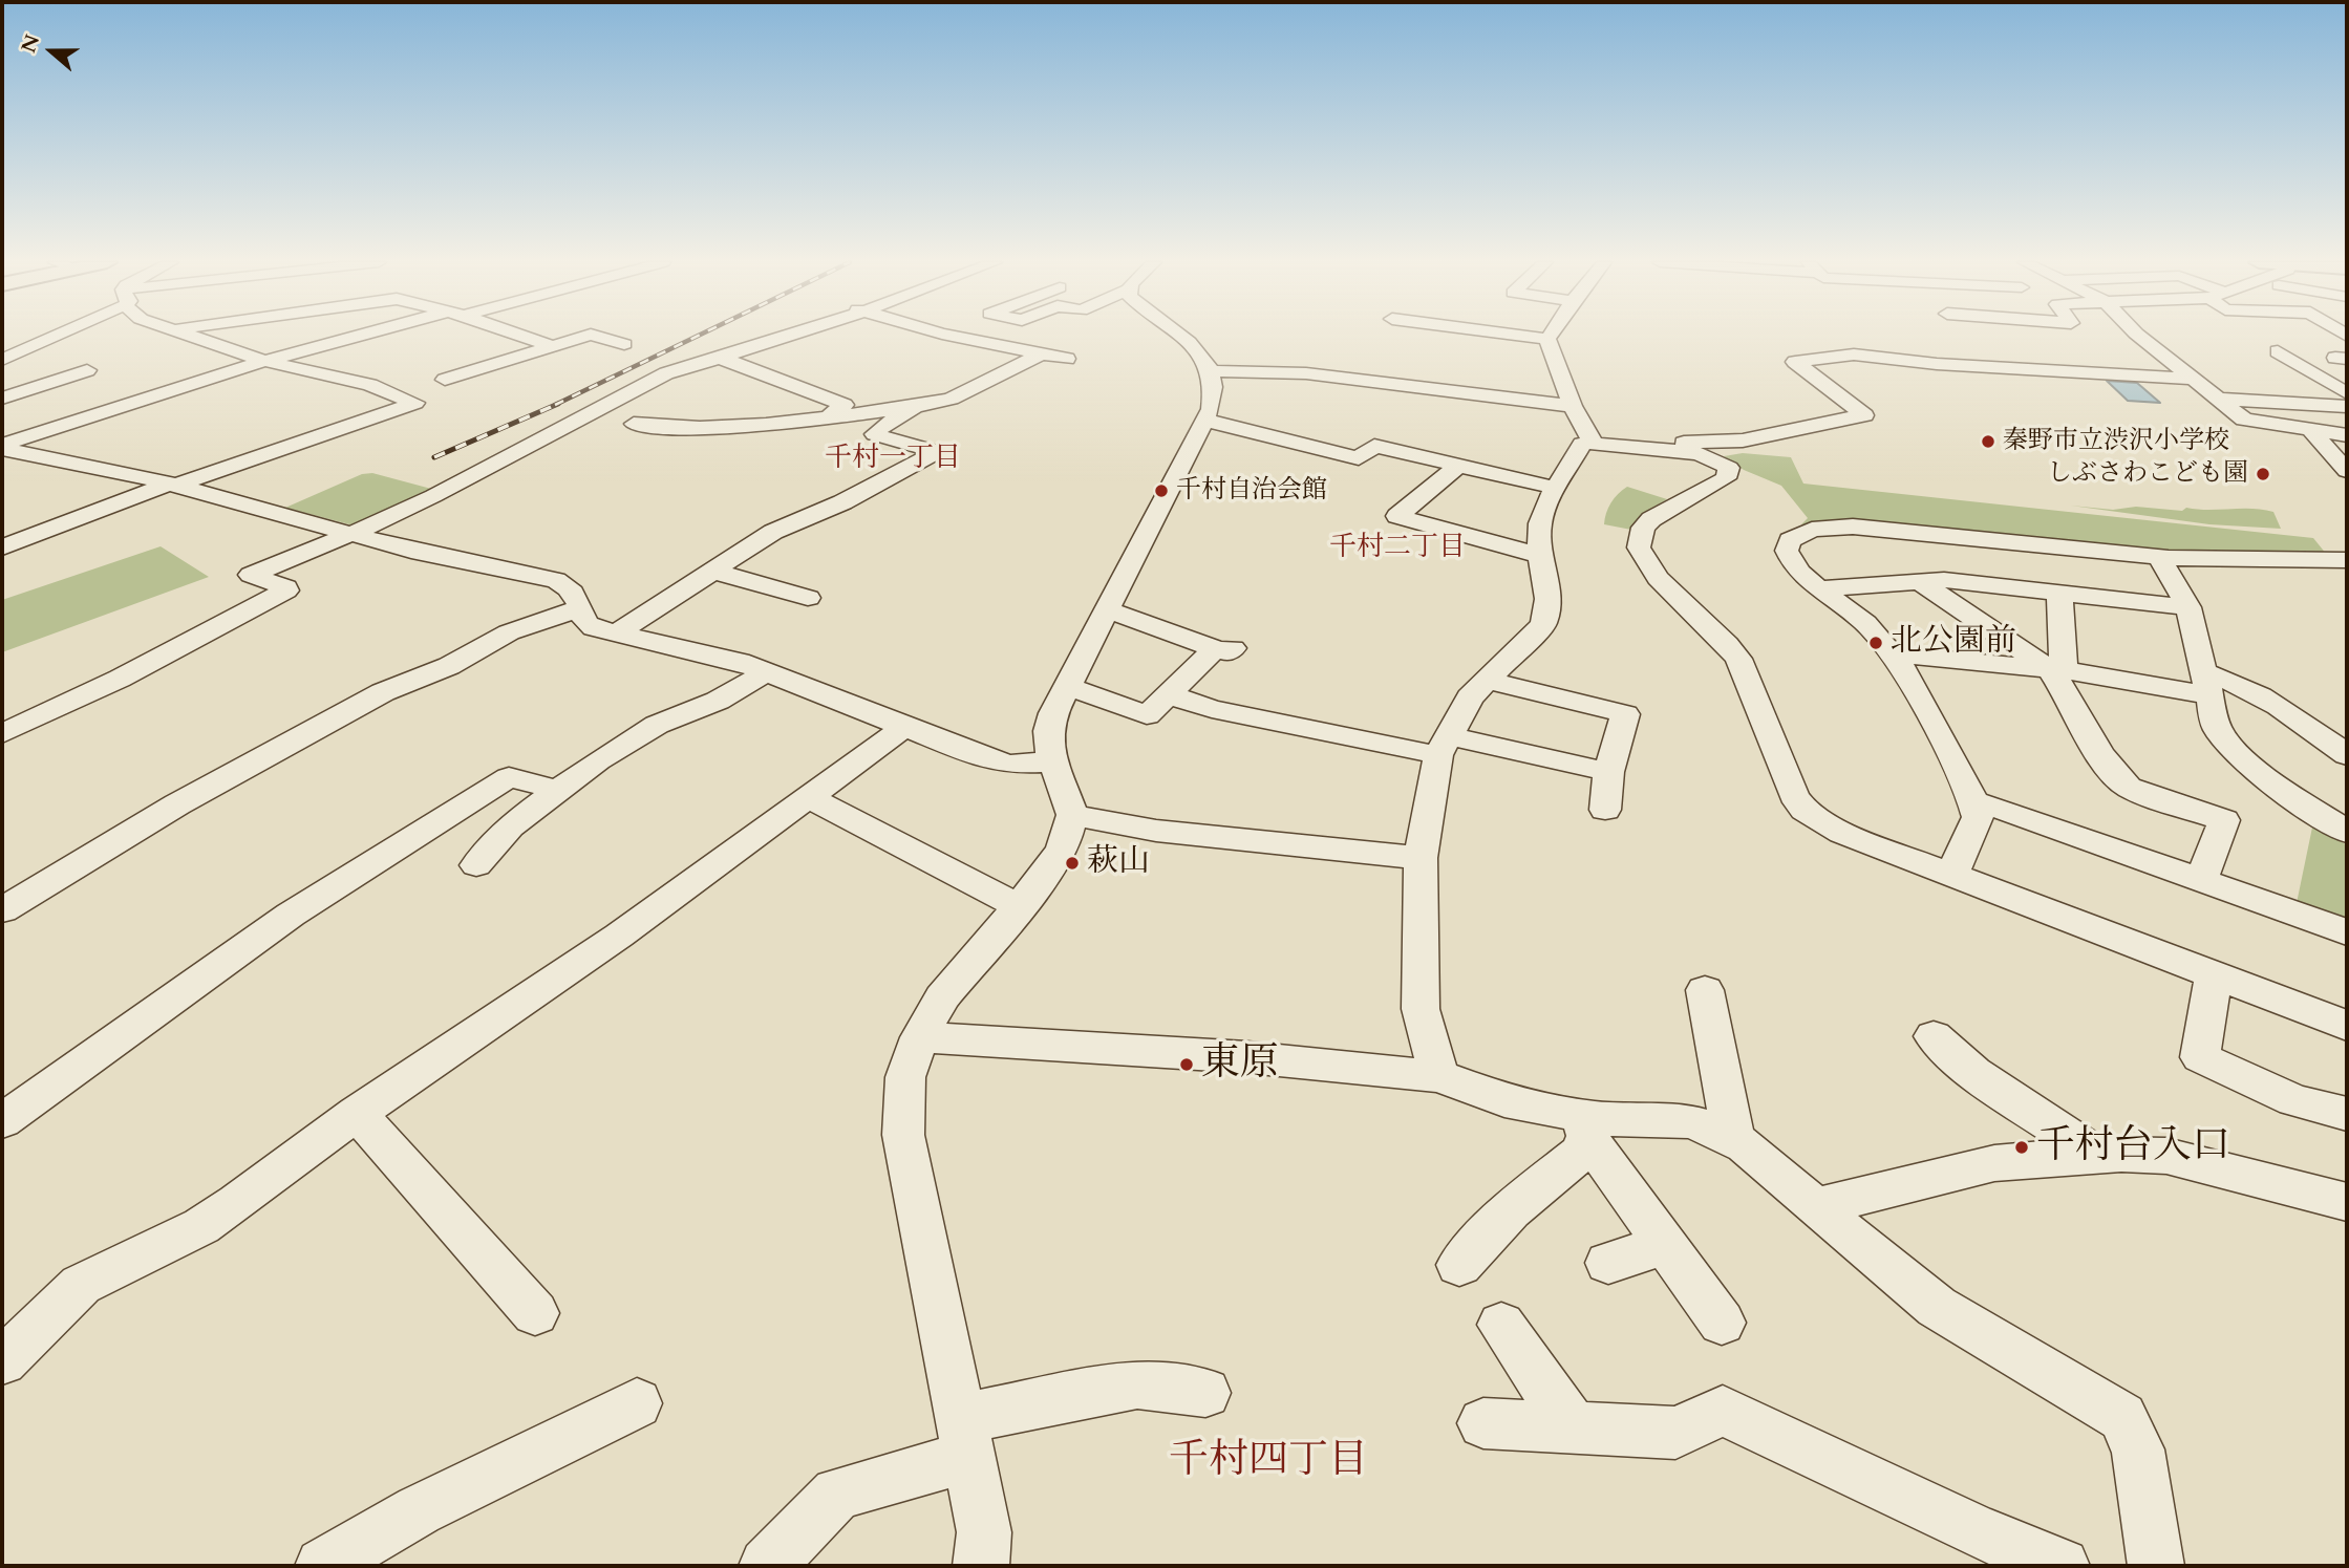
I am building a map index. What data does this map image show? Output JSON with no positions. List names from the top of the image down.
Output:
{
  "districts": ["千村一丁目", "千村二丁目", "千村四丁目"],
  "places": [
    "秦野市立渋沢小学校",
    "しぶさわこども園",
    "千村自治会館",
    "北公園前",
    "萩山",
    "東原",
    "千村台入口"
  ],
  "north": "left"
}
